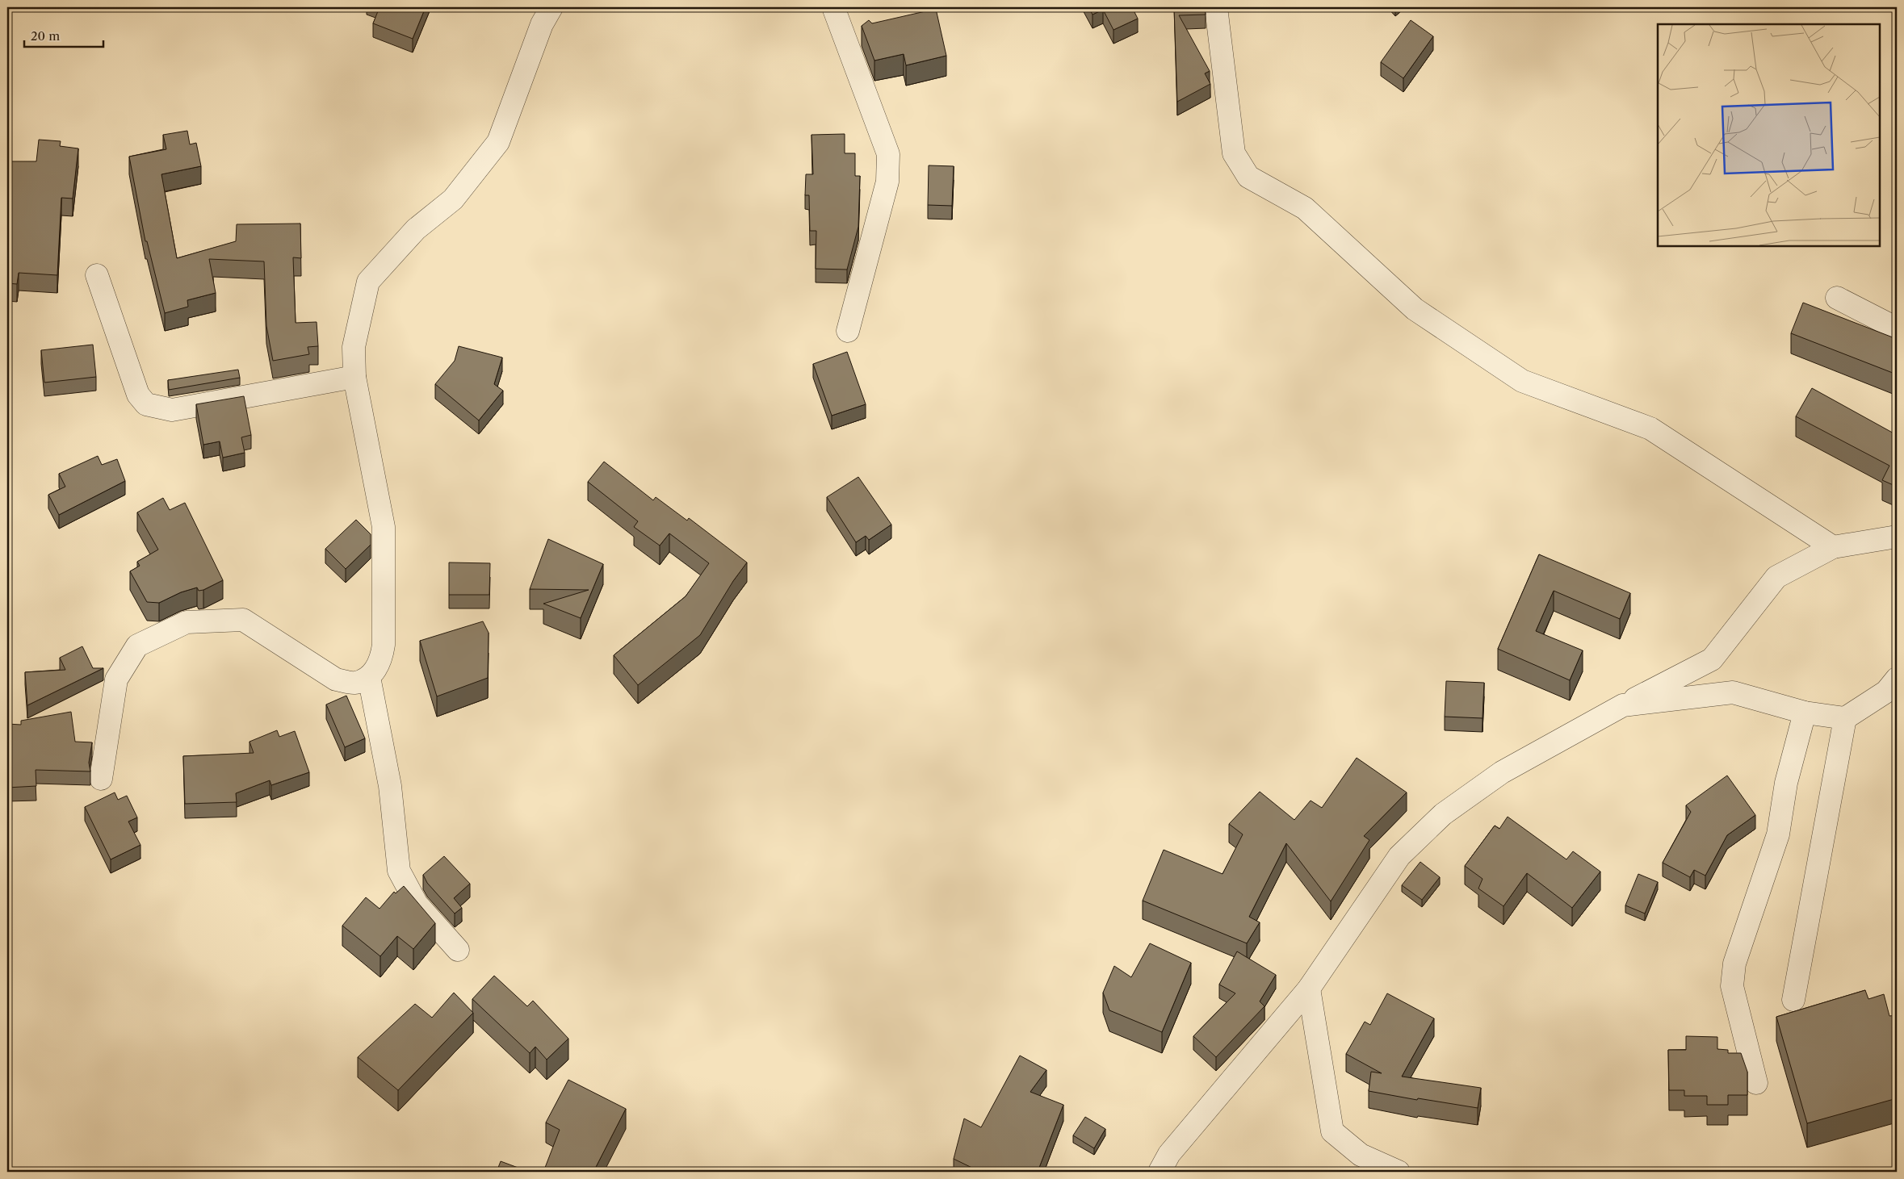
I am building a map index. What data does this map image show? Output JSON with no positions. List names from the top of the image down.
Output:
{
  "scale_bar": "20 m"
}
